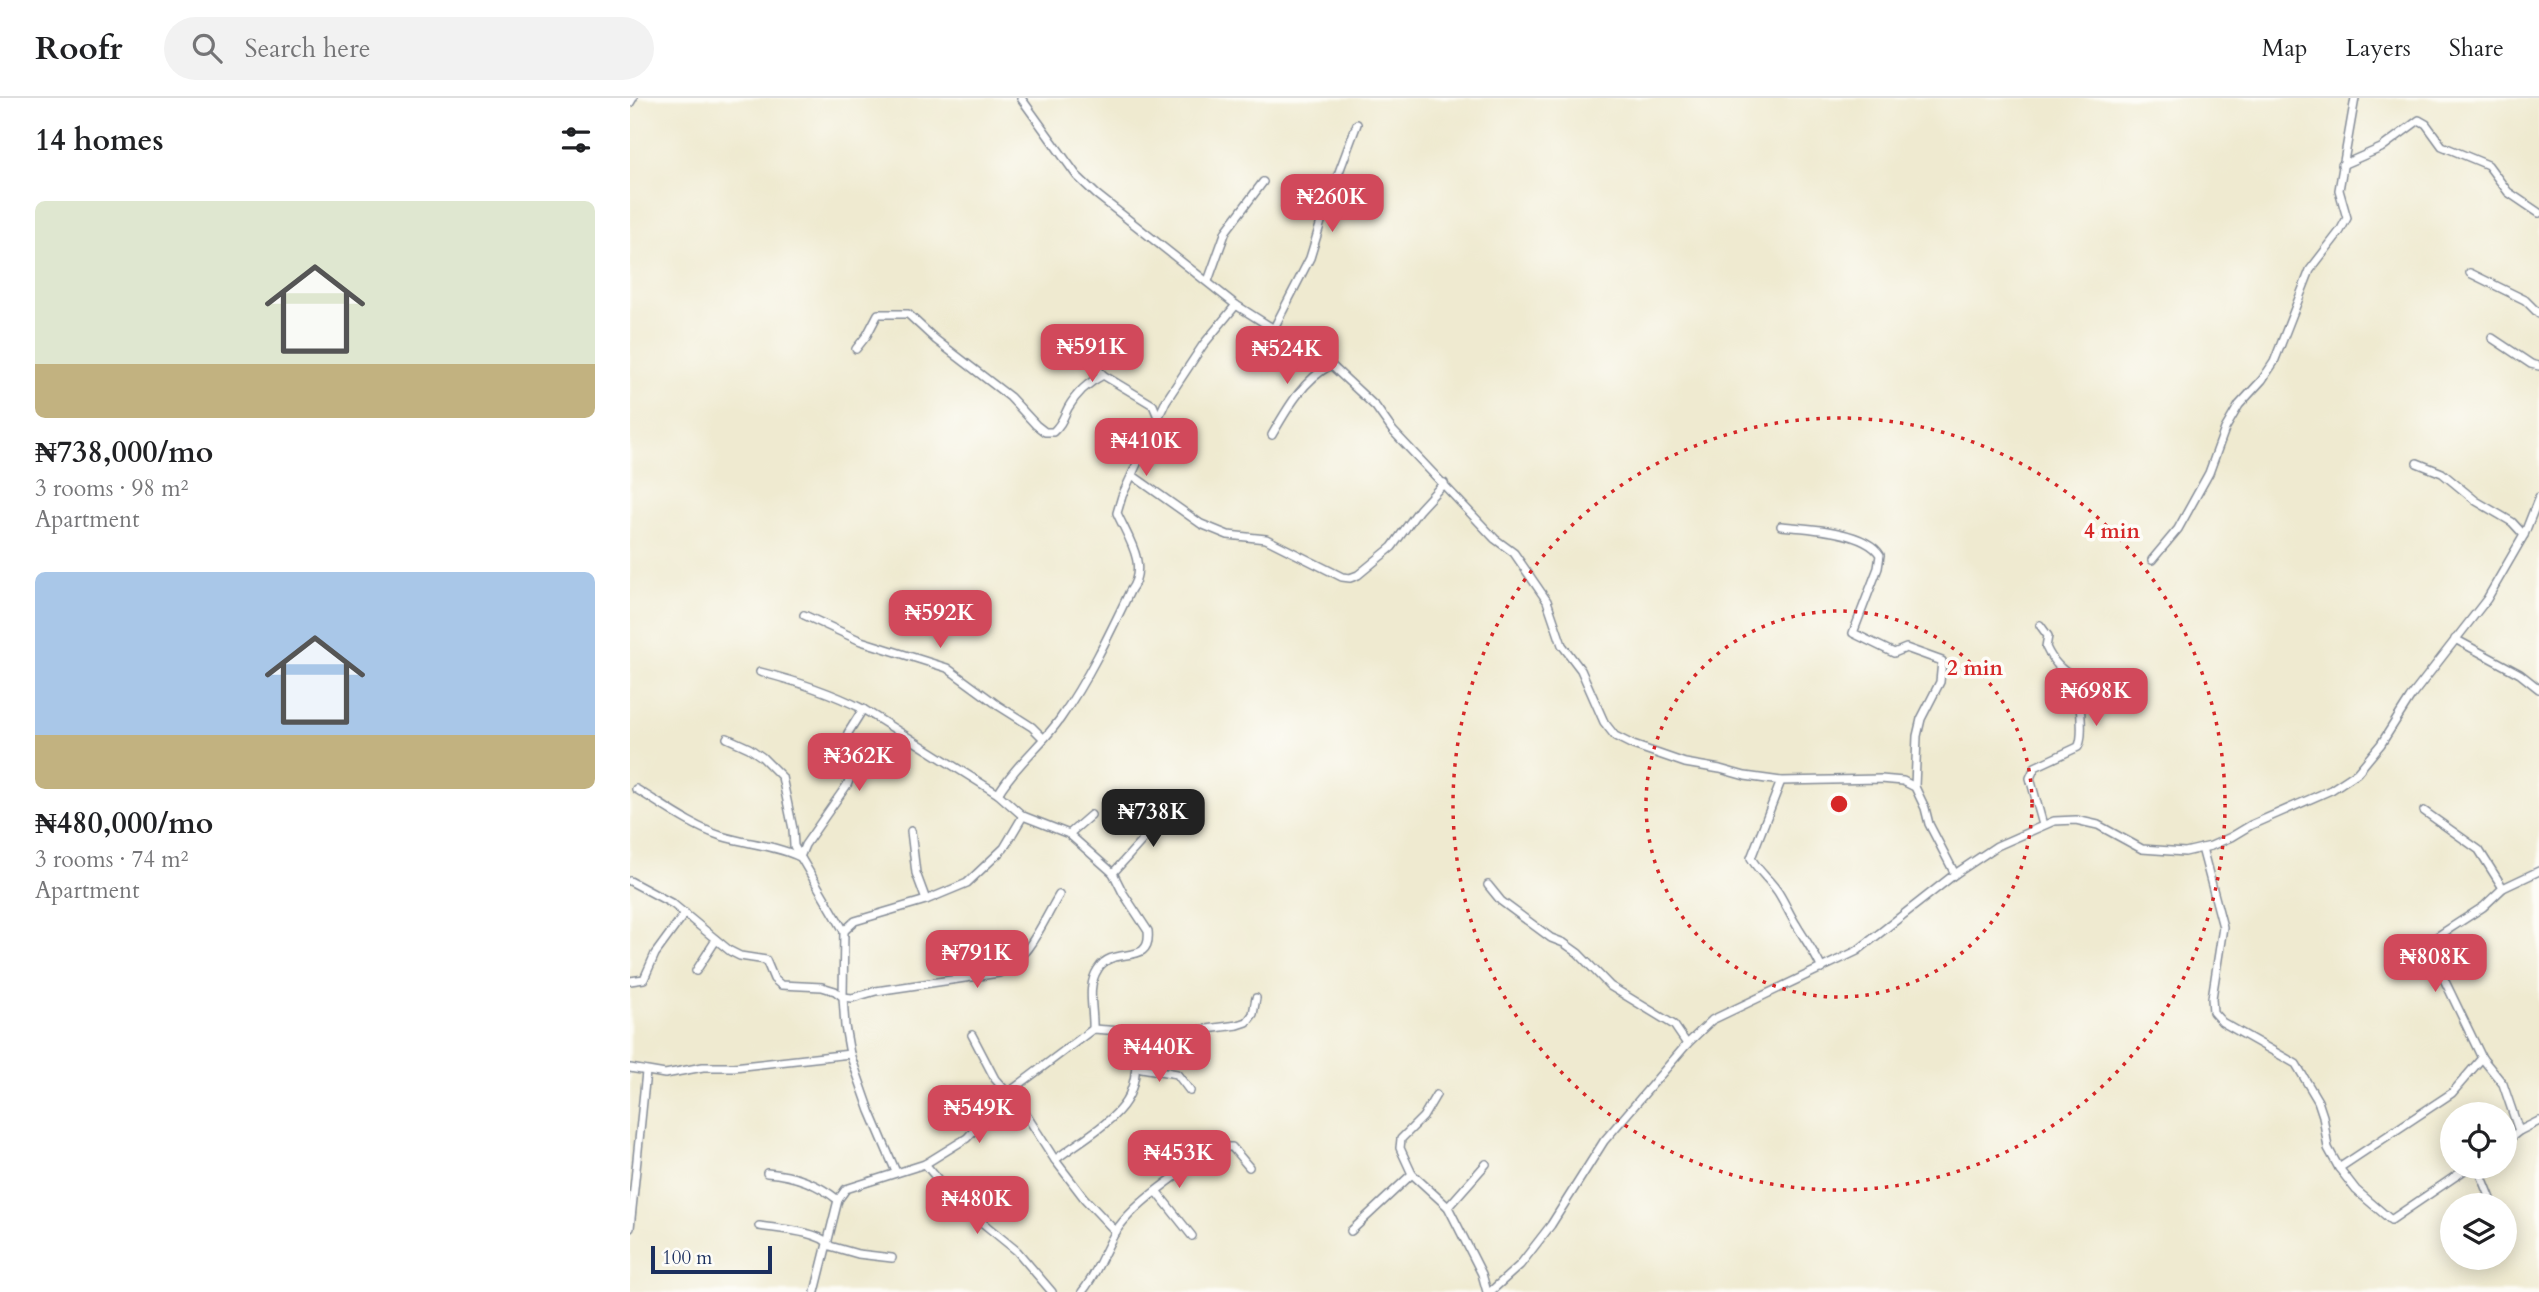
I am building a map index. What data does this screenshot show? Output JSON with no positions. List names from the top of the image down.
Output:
{
  "scale_bar": "100 m",
  "page": {
    "header": "Roofr",
    "search": "Search here",
    "nav": ["Map", "Layers", "Share"],
    "heading": "14 homes",
    "price": [
      "₦260K",
      "₦591K",
      "₦524K",
      "₦410K",
      "₦592K",
      "₦698K",
      "₦362K",
      "₦738K",
      "₦791K",
      "₦808K",
      "₦440K",
      "₦549K",
      "₦453K",
      "₦480K"
    ],
    "list": [
      {
        "name": "₦738,000/mo",
        "note": "3 rooms · 98 m² · Apartment"
      },
      {
        "name": "₦480,000/mo",
        "note": "3 rooms · 74 m² · Apartment"
      }
    ],
    "scale": "100 m"
  },
  "rings": ["4 min", "2 min"]
}
